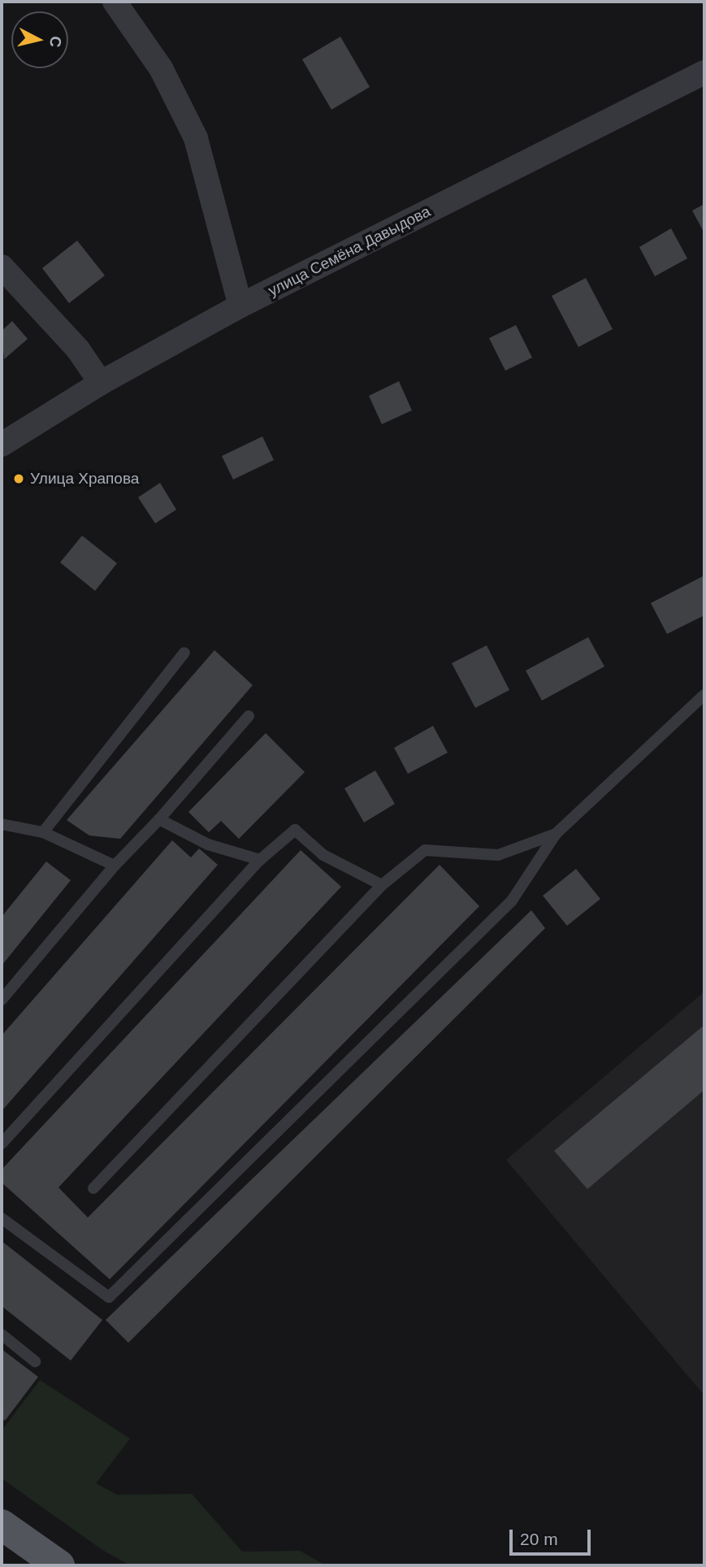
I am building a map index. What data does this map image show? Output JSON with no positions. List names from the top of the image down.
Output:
{
  "streets": {
    "street": ["улица Семёна Давыдова"]
  },
  "places": ["Улица Храпова"],
  "scale_bar": "20 m",
  "north": "right"
}
